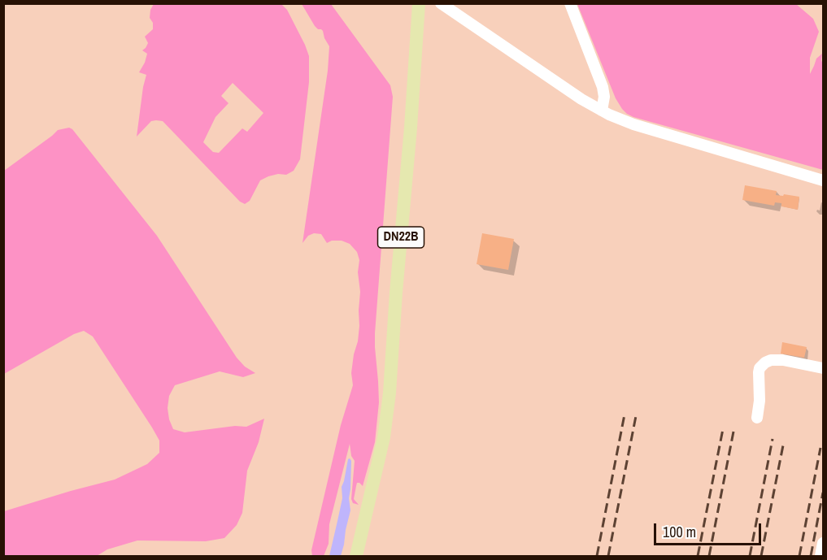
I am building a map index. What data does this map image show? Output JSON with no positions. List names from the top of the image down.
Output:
{
  "streets": {
    "main road": ["DN22B"]
  },
  "scale_bar": "100 m"
}
